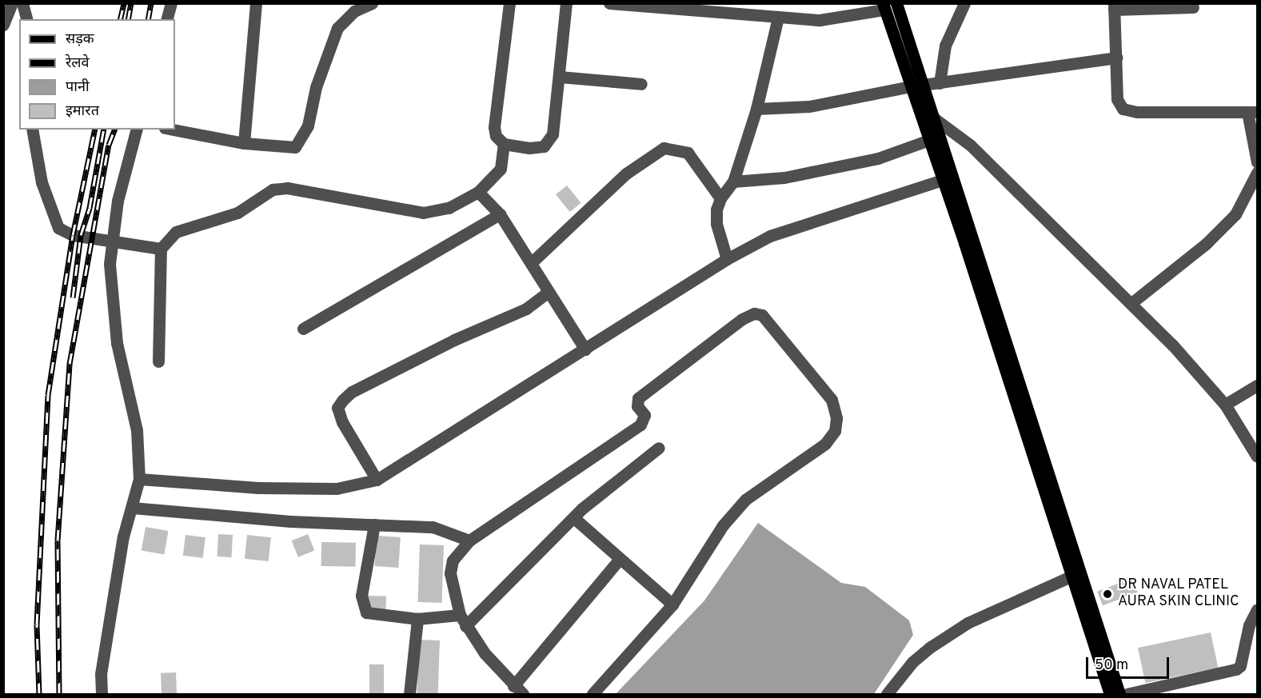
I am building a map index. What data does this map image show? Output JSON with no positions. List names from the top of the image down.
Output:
{
  "places": ["DR NAVAL PATEL AURA SKIN CLINIC"],
  "legend": [
    "सड़क",
    "रेलवे",
    "पानी",
    "इमारत"
  ],
  "scale_bar": "50 m"
}
